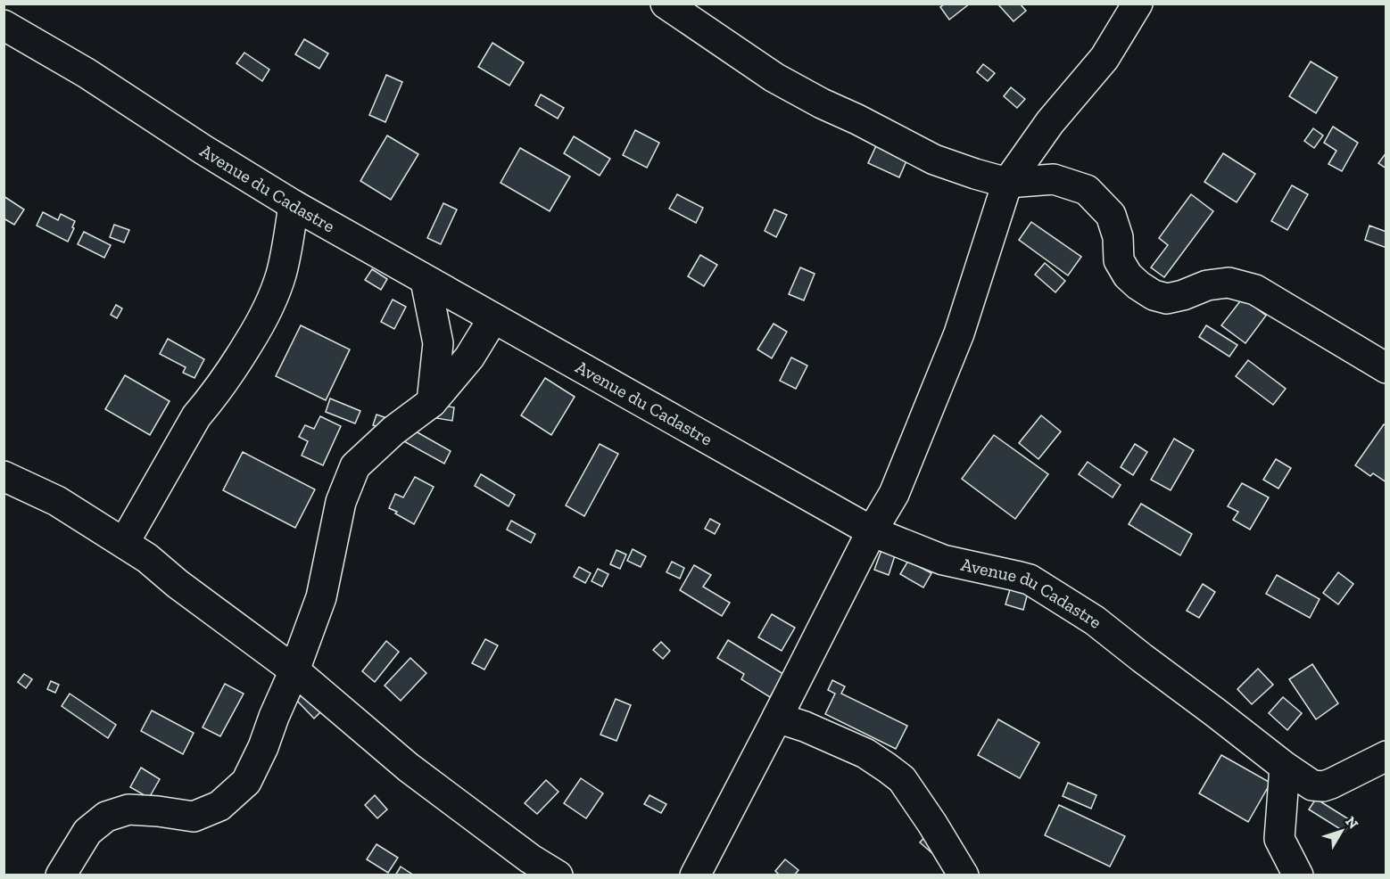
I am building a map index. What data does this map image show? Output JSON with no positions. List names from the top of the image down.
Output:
{
  "streets": {
    "street": ["Avenue du Cadastre"]
  },
  "north": "top right"
}
